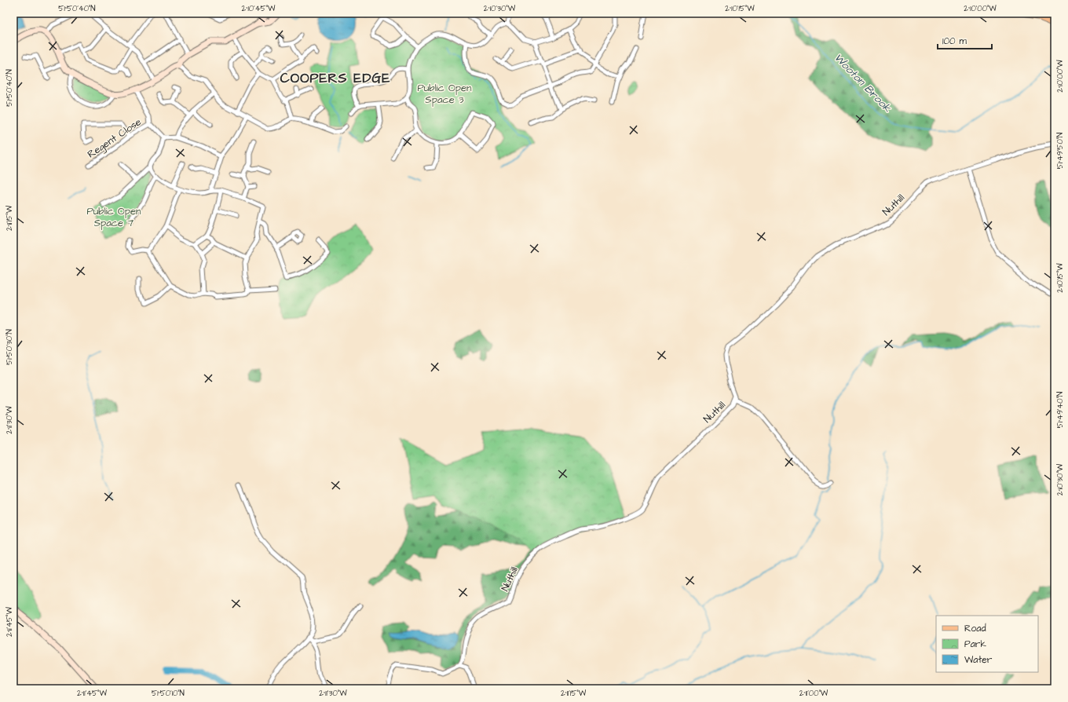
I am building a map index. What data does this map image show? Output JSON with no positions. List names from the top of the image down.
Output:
{
  "streets": {
    "street": ["Regent Close", "Nuthill"]
  },
  "districts": ["COOPERS EDGE"],
  "water": ["Wooton Brook"],
  "parks": ["Public Open Space 3", "Public Open Space 7"],
  "legend": ["Road", "Park", "Water"],
  "scale_bar": "100 m",
  "coordinates": [
    "51°50'40\"N",
    "2°10'45\"W",
    "2°10'30\"W",
    "2°10'15\"W",
    "2°10'00\"W",
    "51°49'50\"N",
    "2°11'15\"W",
    "51°50'30\"N",
    "51°49'40\"N",
    "2°11'30\"W",
    "2°11'45\"W",
    "51°50'10\"N",
    "2°11'00\"W"
  ]
}
